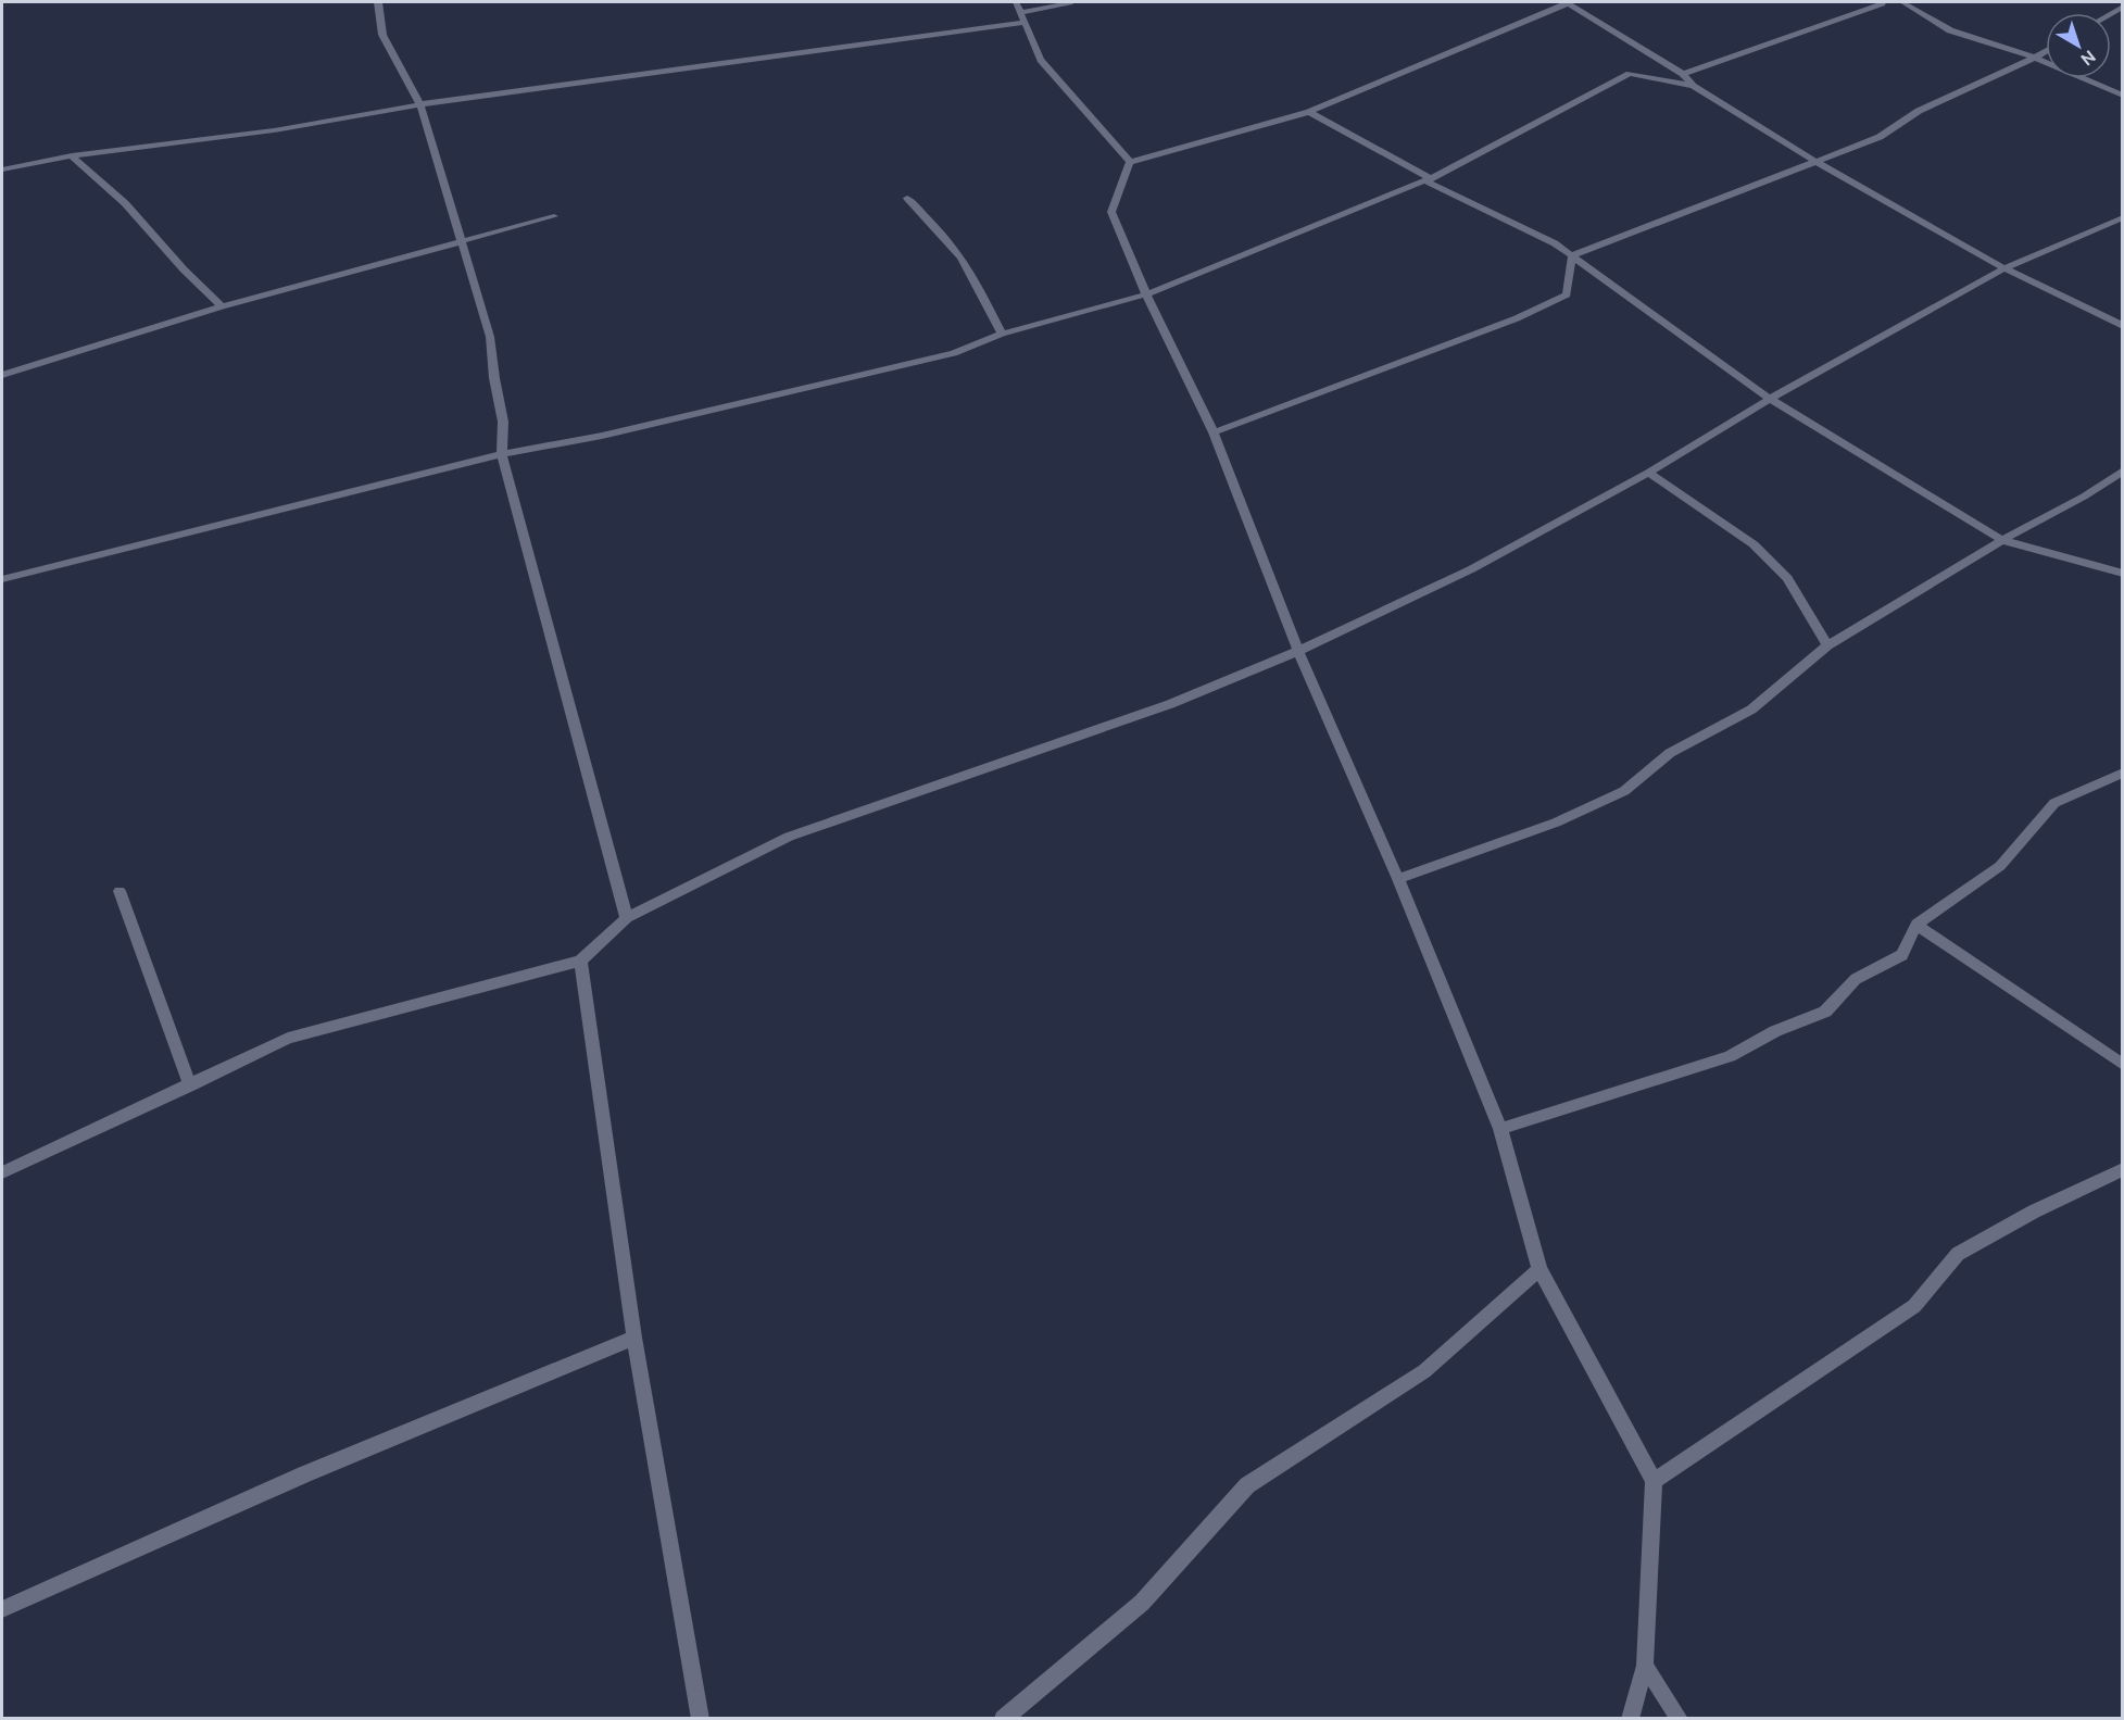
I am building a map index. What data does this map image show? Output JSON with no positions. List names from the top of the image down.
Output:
{
  "north": "bottom right"
}
